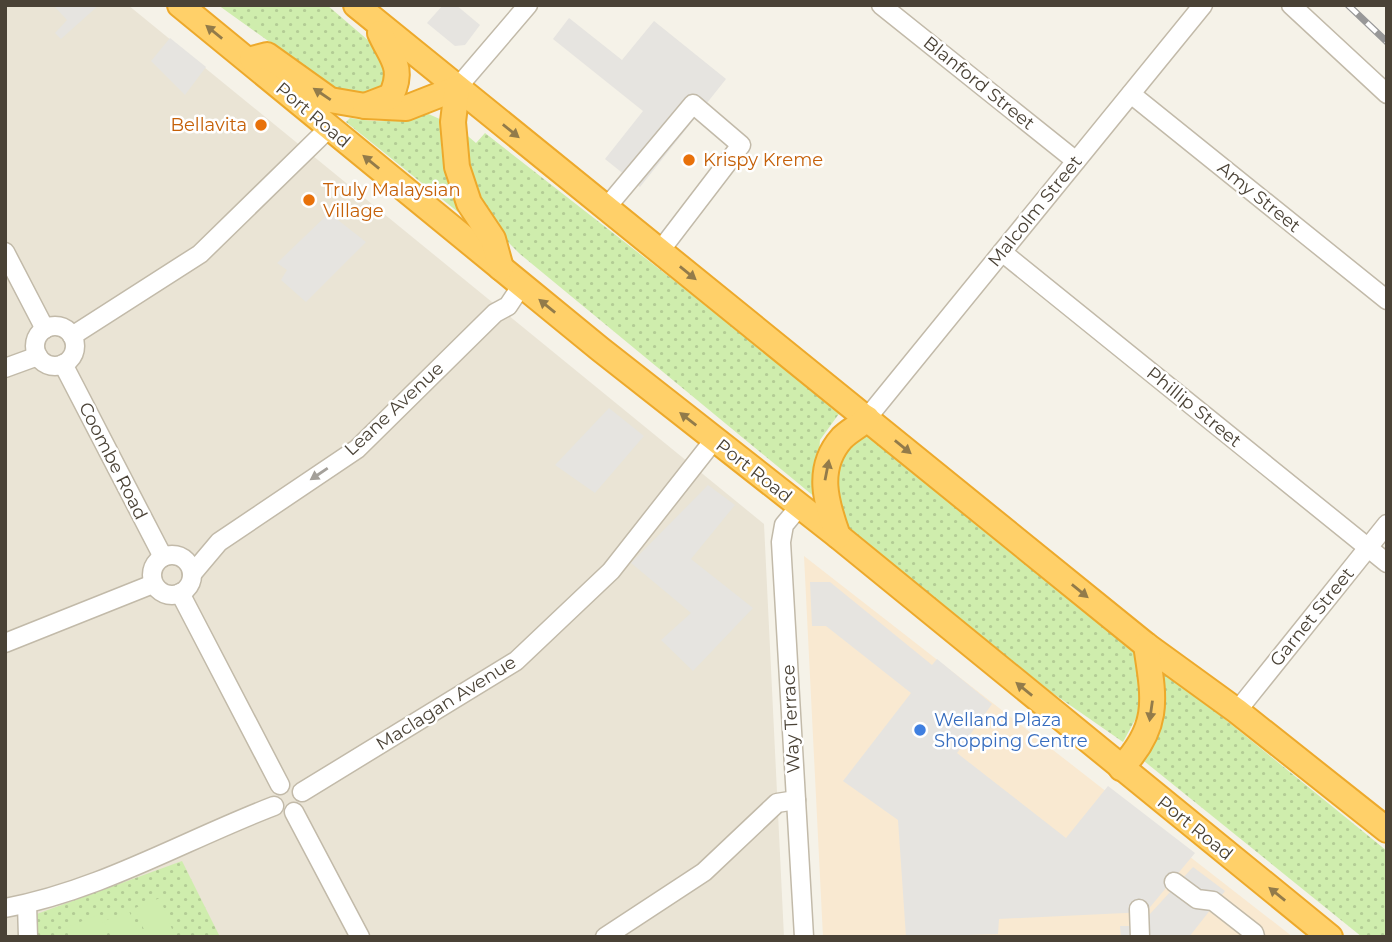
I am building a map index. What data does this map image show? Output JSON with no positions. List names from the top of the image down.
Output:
{
  "streets": {
    "highway": ["Port Road"],
    "street": [
      "Blanford Street",
      "Amy Street",
      "Malcolm Street",
      "Phillip Street",
      "Leane Avenue",
      "Coombe Road",
      "Garnet Street",
      "Maclagan Avenue",
      "Way Terrace"
    ]
  },
  "crossings": [
    ["Blanford Street", "Malcolm Street"],
    ["Port Road", "Leane Avenue"],
    ["Port Road", "Maclagan Avenue"],
    ["Port Road", "Way Terrace"],
    ["Amy Street", "Malcolm Street"],
    ["Malcolm Street", "Phillip Street"],
    ["Phillip Street", "Garnet Street"],
    ["Leane Avenue", "Coombe Road"]
  ],
  "one_way": ["Leane Avenue"],
  "places": [
    "Bellavita",
    "Krispy Kreme",
    "Truly Malaysian Village",
    "Welland Plaza Shopping Centre"
  ]
}
